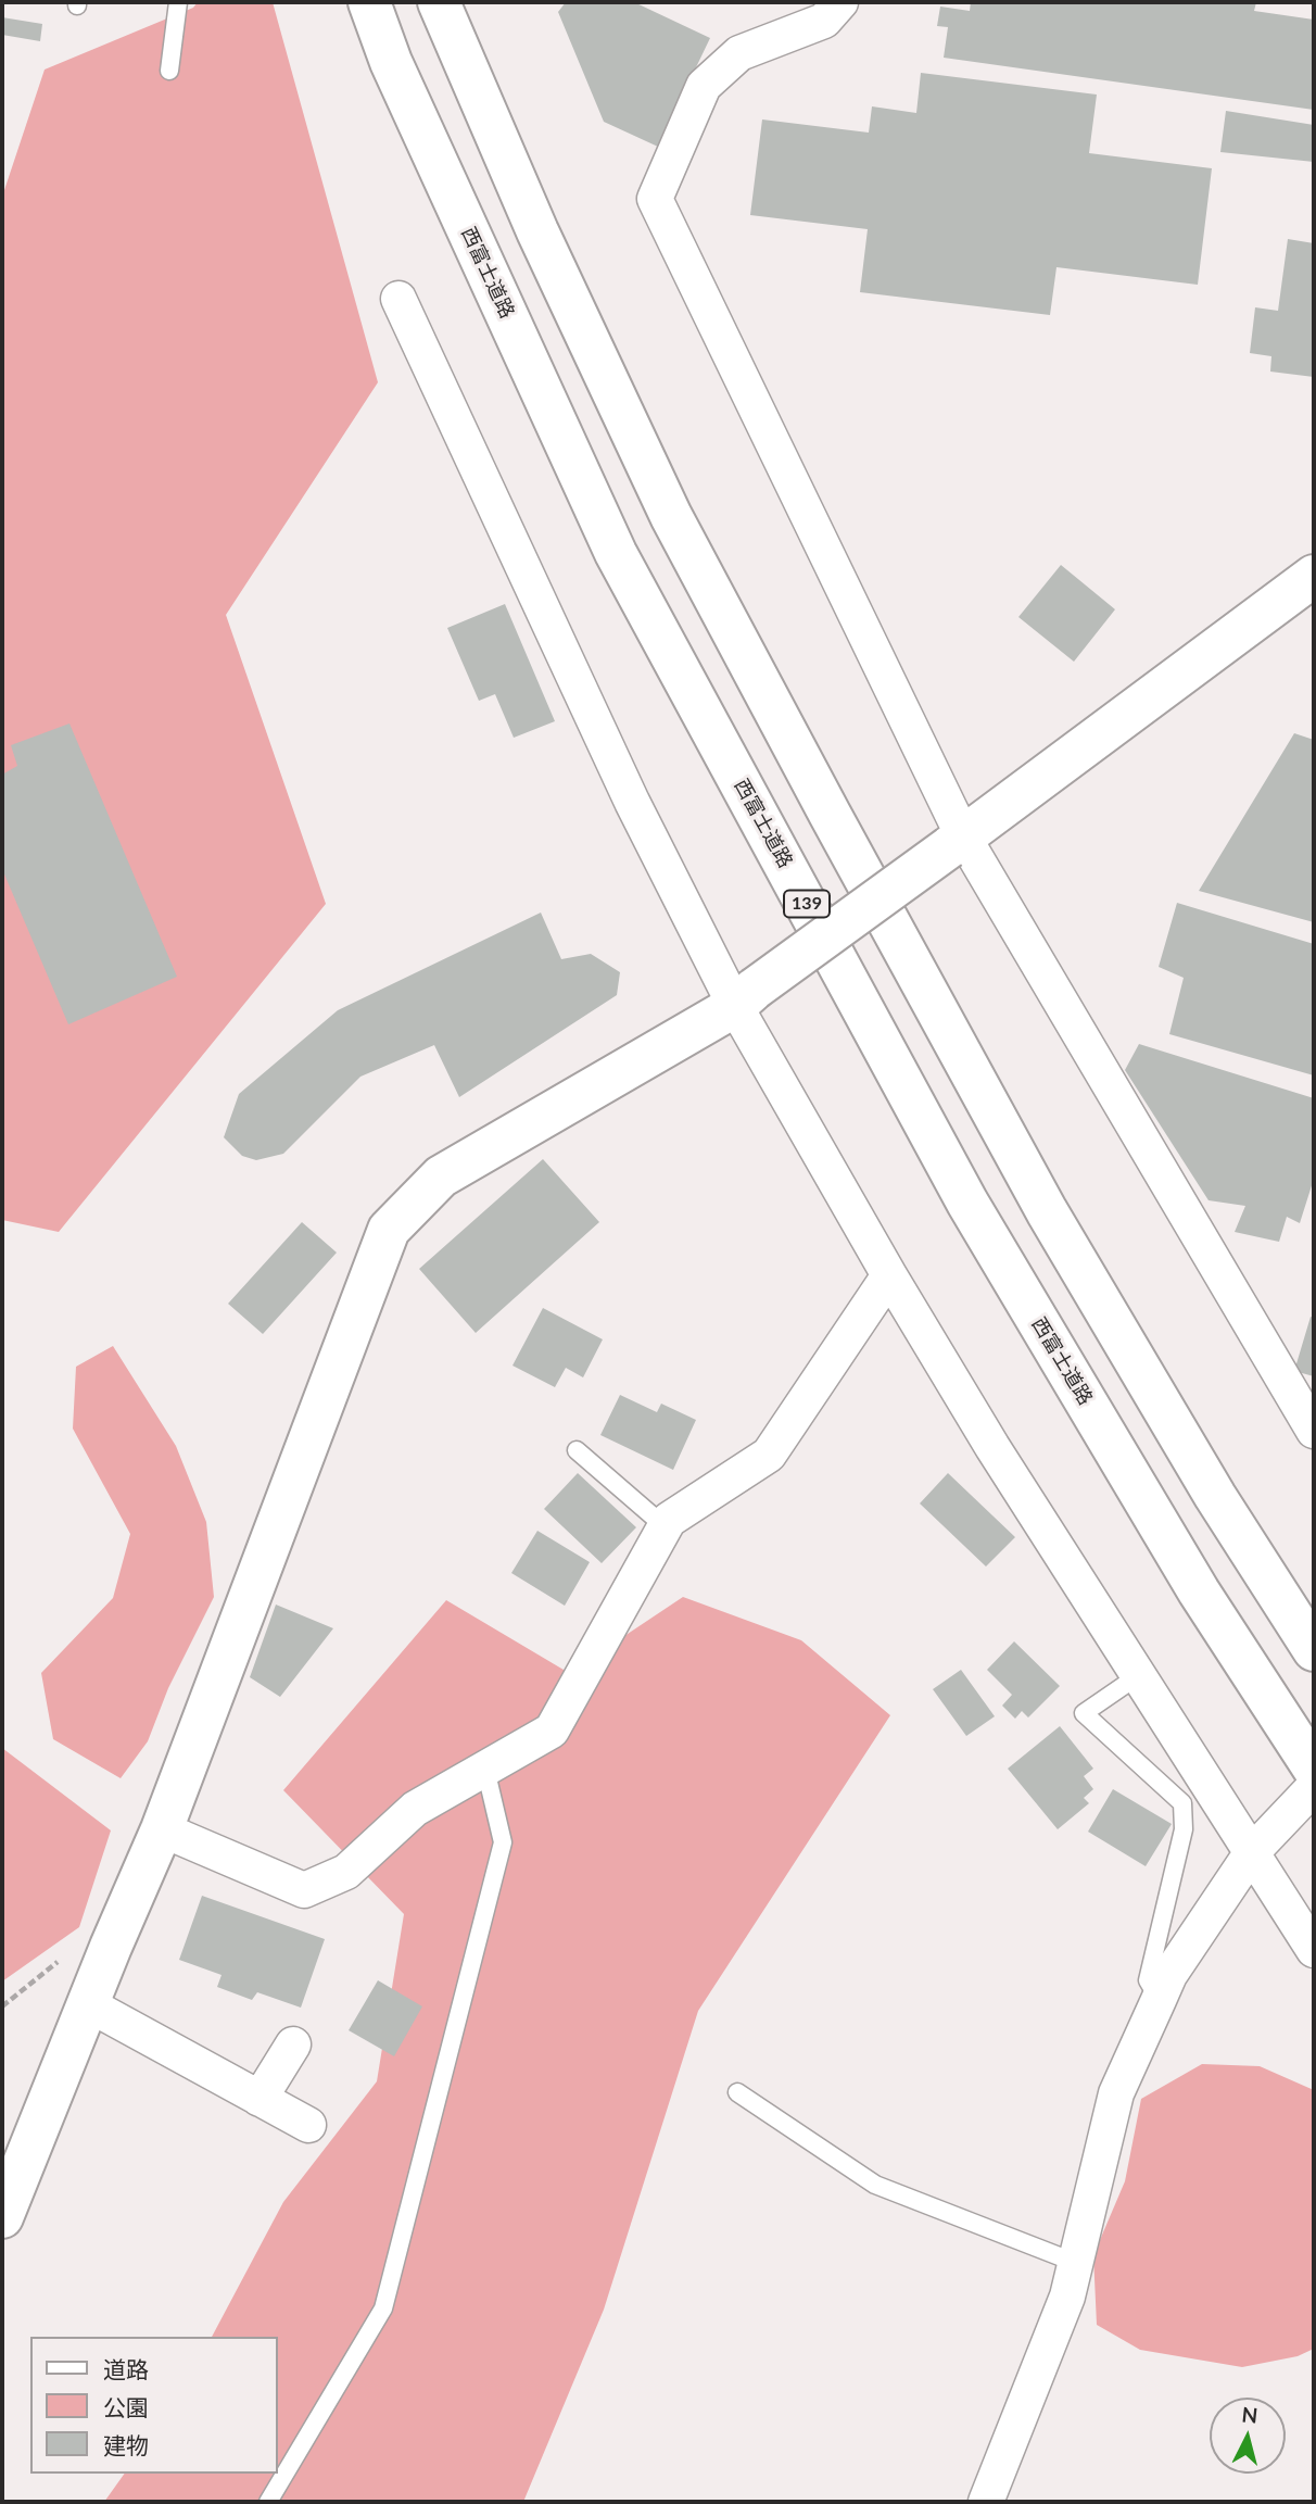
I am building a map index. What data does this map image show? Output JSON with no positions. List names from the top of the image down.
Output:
{
  "streets": {
    "main road": ["西富士道路", "139"]
  },
  "legend": ["道路", "公園", "建物"],
  "north": "top"
}
